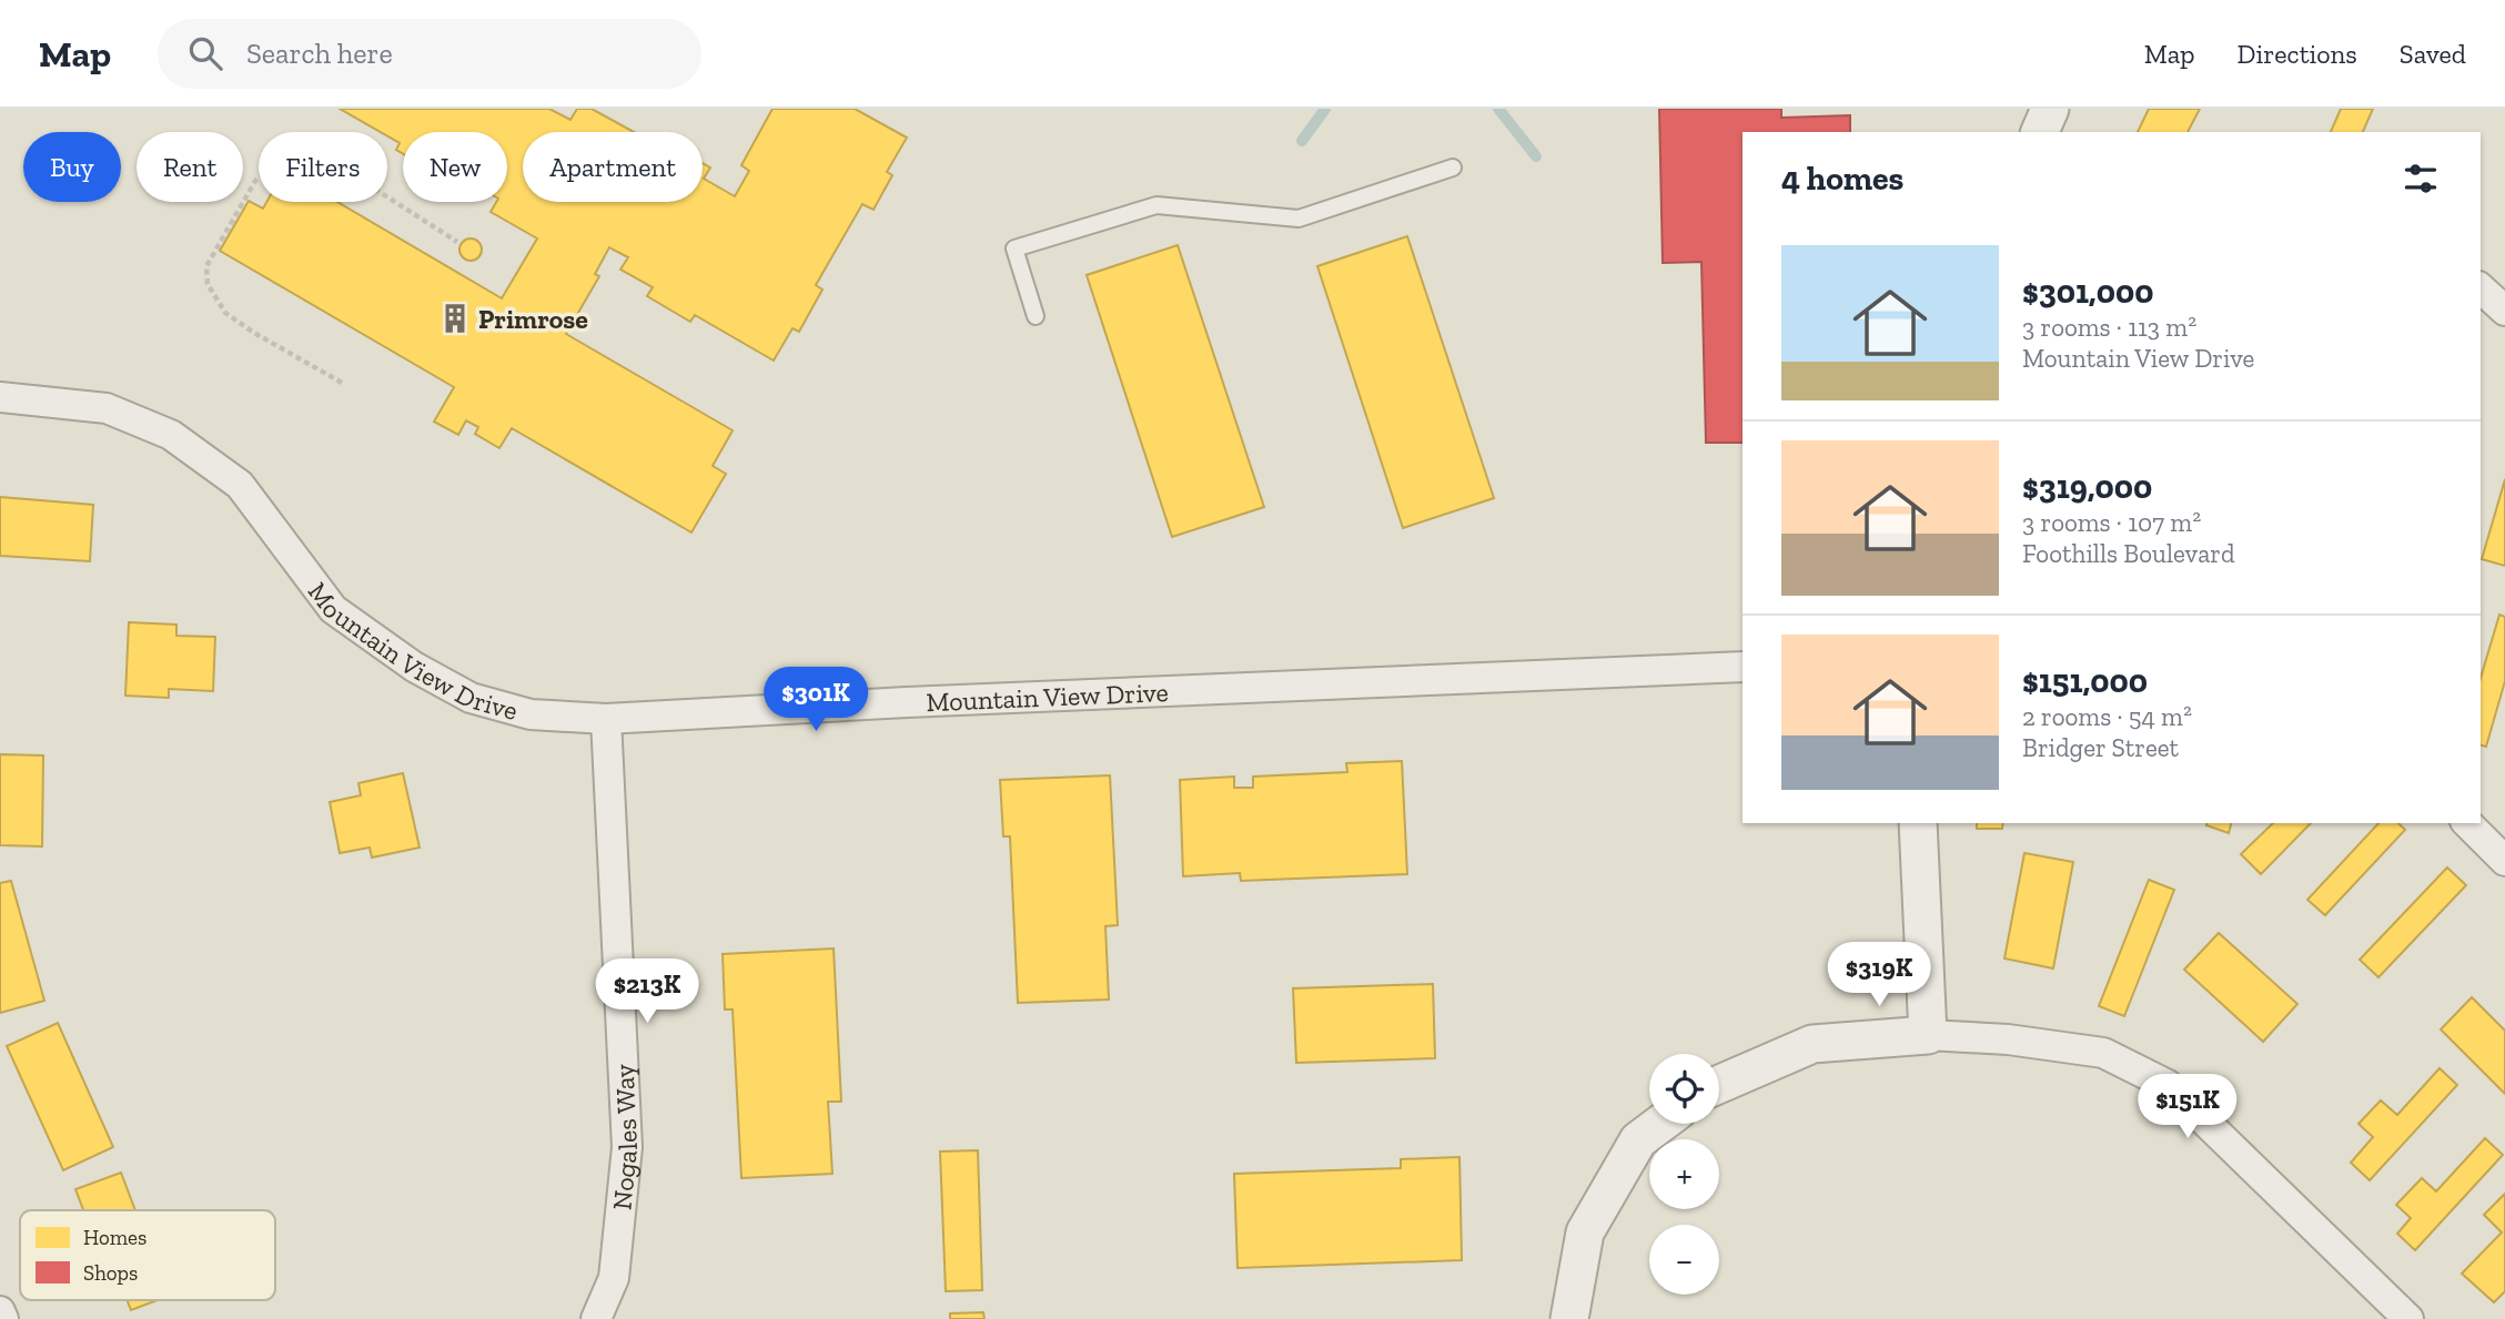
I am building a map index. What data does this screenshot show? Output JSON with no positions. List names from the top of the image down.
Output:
{
  "streets": {
    "street": ["Mountain View Drive", "Nogales Way"]
  },
  "crossings": [
    ["Mountain View Drive", "Nogales Way"]
  ],
  "places": {
    "building": ["Primrose"]
  },
  "legend": ["Homes", "Shops"],
  "page": {
    "header": "Map",
    "search": "Search here",
    "nav": ["Map", "Directions", "Saved"],
    "chip": [
      "Buy",
      "Rent",
      "Filters",
      "New",
      "Apartment"
    ],
    "heading": "4 homes",
    "list": [
      {
        "name": "$301,000",
        "note": "3 rooms · 113 m² · Mountain View Drive"
      },
      {
        "name": "$319,000",
        "note": "3 rooms · 107 m² · Foothills Boulevard"
      },
      {
        "name": "$151,000",
        "note": "2 rooms · 54 m² · Bridger Street"
      }
    ],
    "price": [
      "$301K",
      "$319K",
      "$213K",
      "$151K"
    ],
    "map_buttons": ["+", "−"]
  }
}
